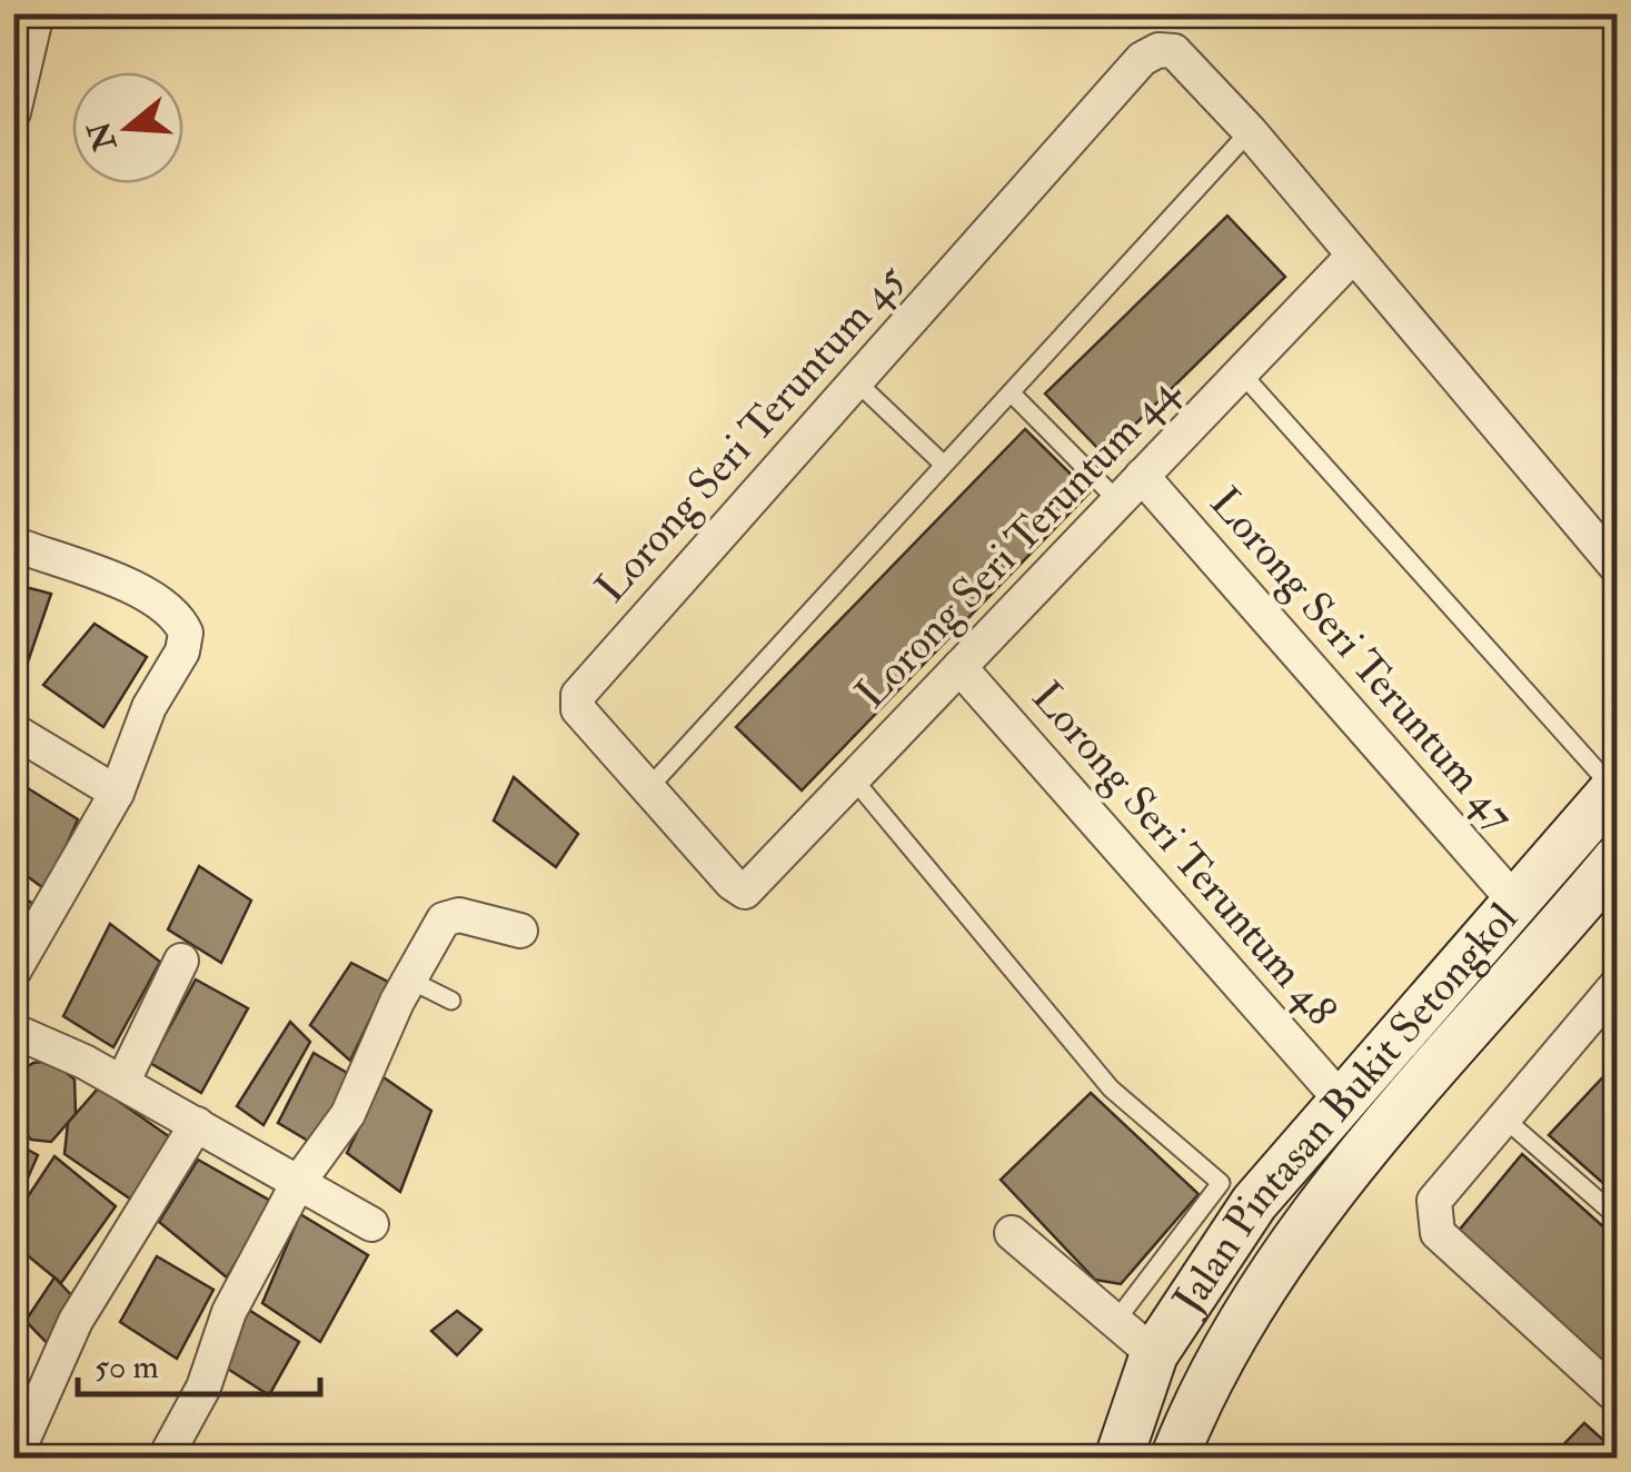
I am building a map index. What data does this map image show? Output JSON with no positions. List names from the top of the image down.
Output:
{
  "streets": {
    "main road": ["Jalan Pintasan Bukit Setongkol"],
    "street": [
      "Lorong Seri Teruntum 45",
      "Lorong Seri Teruntum 44",
      "Lorong Seri Teruntum 47",
      "Lorong Seri Teruntum 48"
    ]
  },
  "crossings": [
    ["Lorong Seri Teruntum 45", "Lorong Seri Teruntum 44"],
    ["Lorong Seri Teruntum 44", "Lorong Seri Teruntum 47"],
    ["Lorong Seri Teruntum 44", "Lorong Seri Teruntum 48"],
    ["Lorong Seri Teruntum 47", "Jalan Pintasan Bukit Setongkol"],
    ["Lorong Seri Teruntum 48", "Jalan Pintasan Bukit Setongkol"]
  ],
  "scale_bar": "50 m",
  "north": "left"
}
